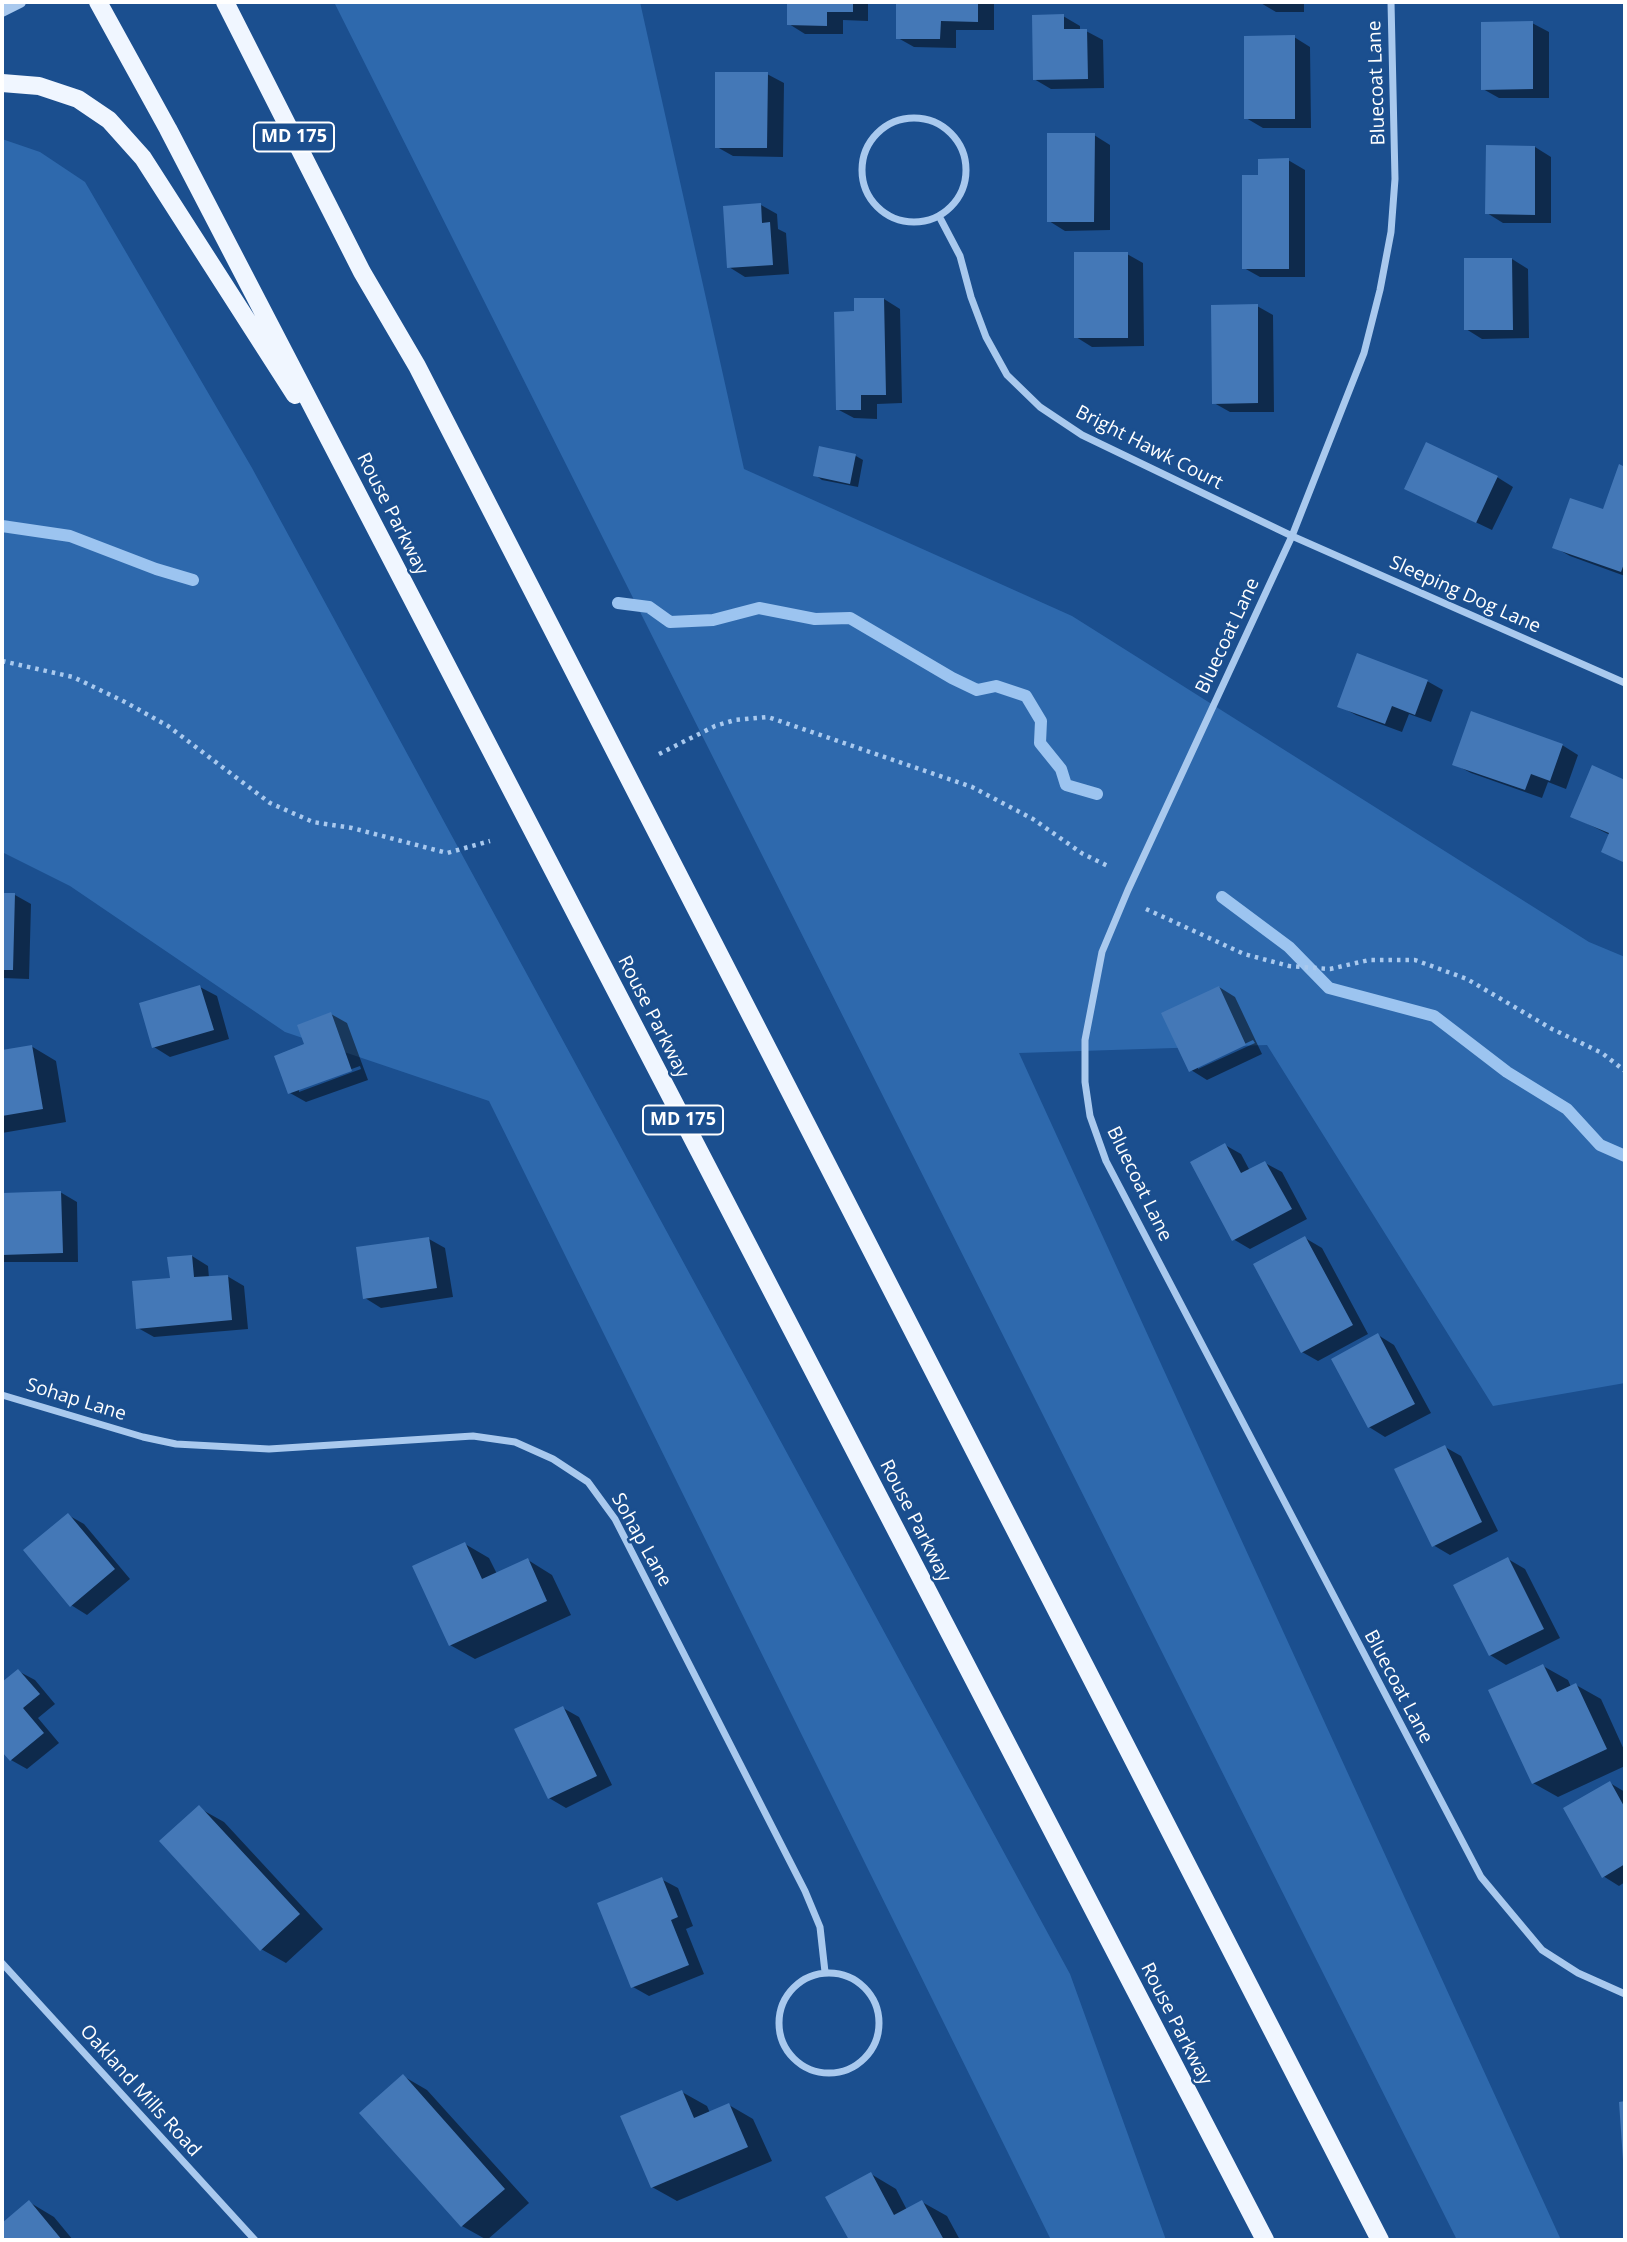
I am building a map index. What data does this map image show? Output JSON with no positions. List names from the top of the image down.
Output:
{
  "streets": {
    "main road": ["MD 175", "Rouse Parkway"],
    "street": [
      "Bluecoat Lane",
      "Bright Hawk Court",
      "Sleeping Dog Lane",
      "Sohap Lane",
      "Oakland Mills Road"
    ]
  },
  "crossings": [
    ["Bluecoat Lane", "Bright Hawk Court"],
    ["Bluecoat Lane", "Sleeping Dog Lane"],
    ["Bright Hawk Court", "Sleeping Dog Lane"]
  ]
}
